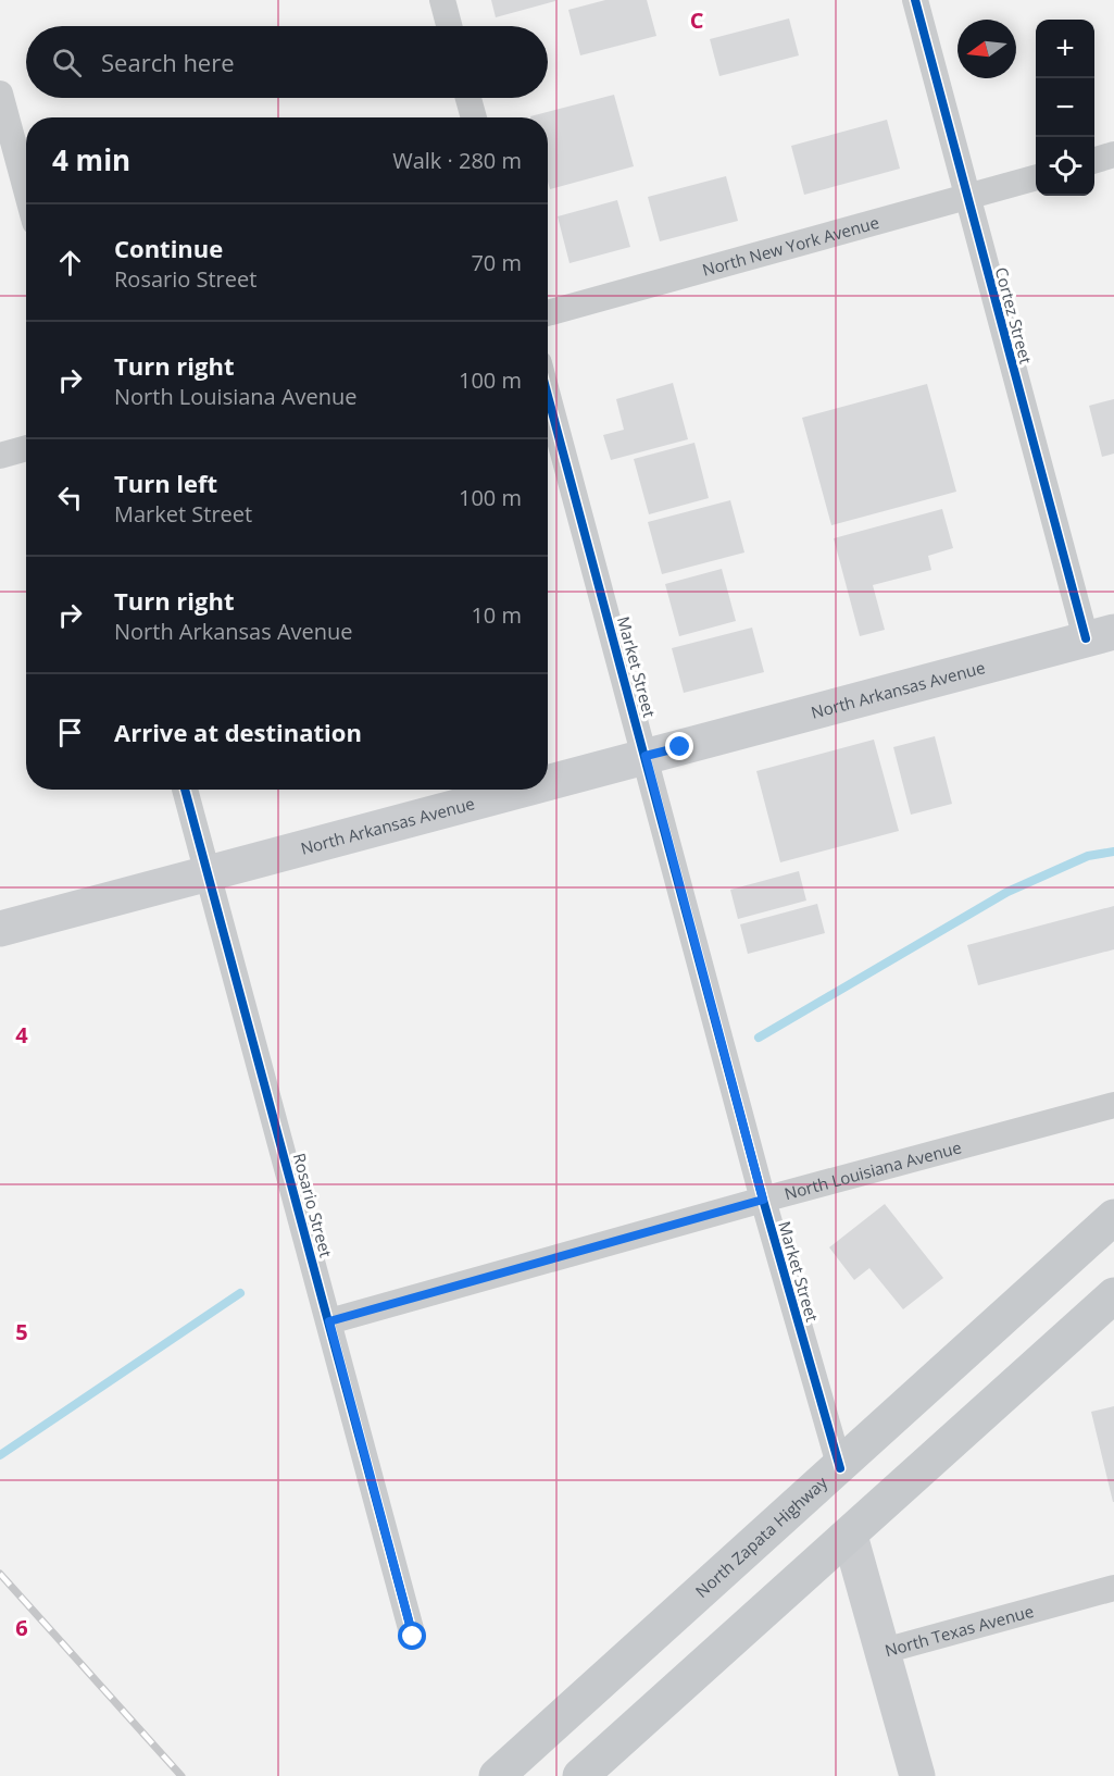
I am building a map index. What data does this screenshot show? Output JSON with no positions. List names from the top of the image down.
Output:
{
  "streets": {
    "main road": ["North Arkansas Avenue", "North Zapata Highway", "North Texas Avenue"],
    "street": [
      "North New York Avenue",
      "Cortez Street",
      "Market Street",
      "North Louisiana Avenue",
      "Rosario Street"
    ]
  },
  "crossings": [
    ["North New York Avenue", "Cortez Street"],
    ["Cortez Street", "North Arkansas Avenue"],
    ["Market Street", "North Arkansas Avenue"],
    ["Market Street", "North Louisiana Avenue"],
    ["Market Street", "North Zapata Highway"],
    ["North Arkansas Avenue", "Rosario Street"],
    ["North Louisiana Avenue", "Rosario Street"]
  ],
  "north": "left",
  "page": {
    "map_buttons": ["+", "−"],
    "search": "Search here",
    "heading": ["4 min", "Walk · 280 m"],
    "list": [
      ["Continue", "Rosario Street", "70 m"],
      ["Turn right", "North Louisiana Avenue", "100 m"],
      ["Turn left", "Market Street", "100 m"],
      ["Turn right", "North Arkansas Avenue", "10 m"],
      "Arrive at destination"
    ]
  },
  "grid": {
    "columns": ["C"],
    "rows": ["4", "5", "6"]
  }
}
